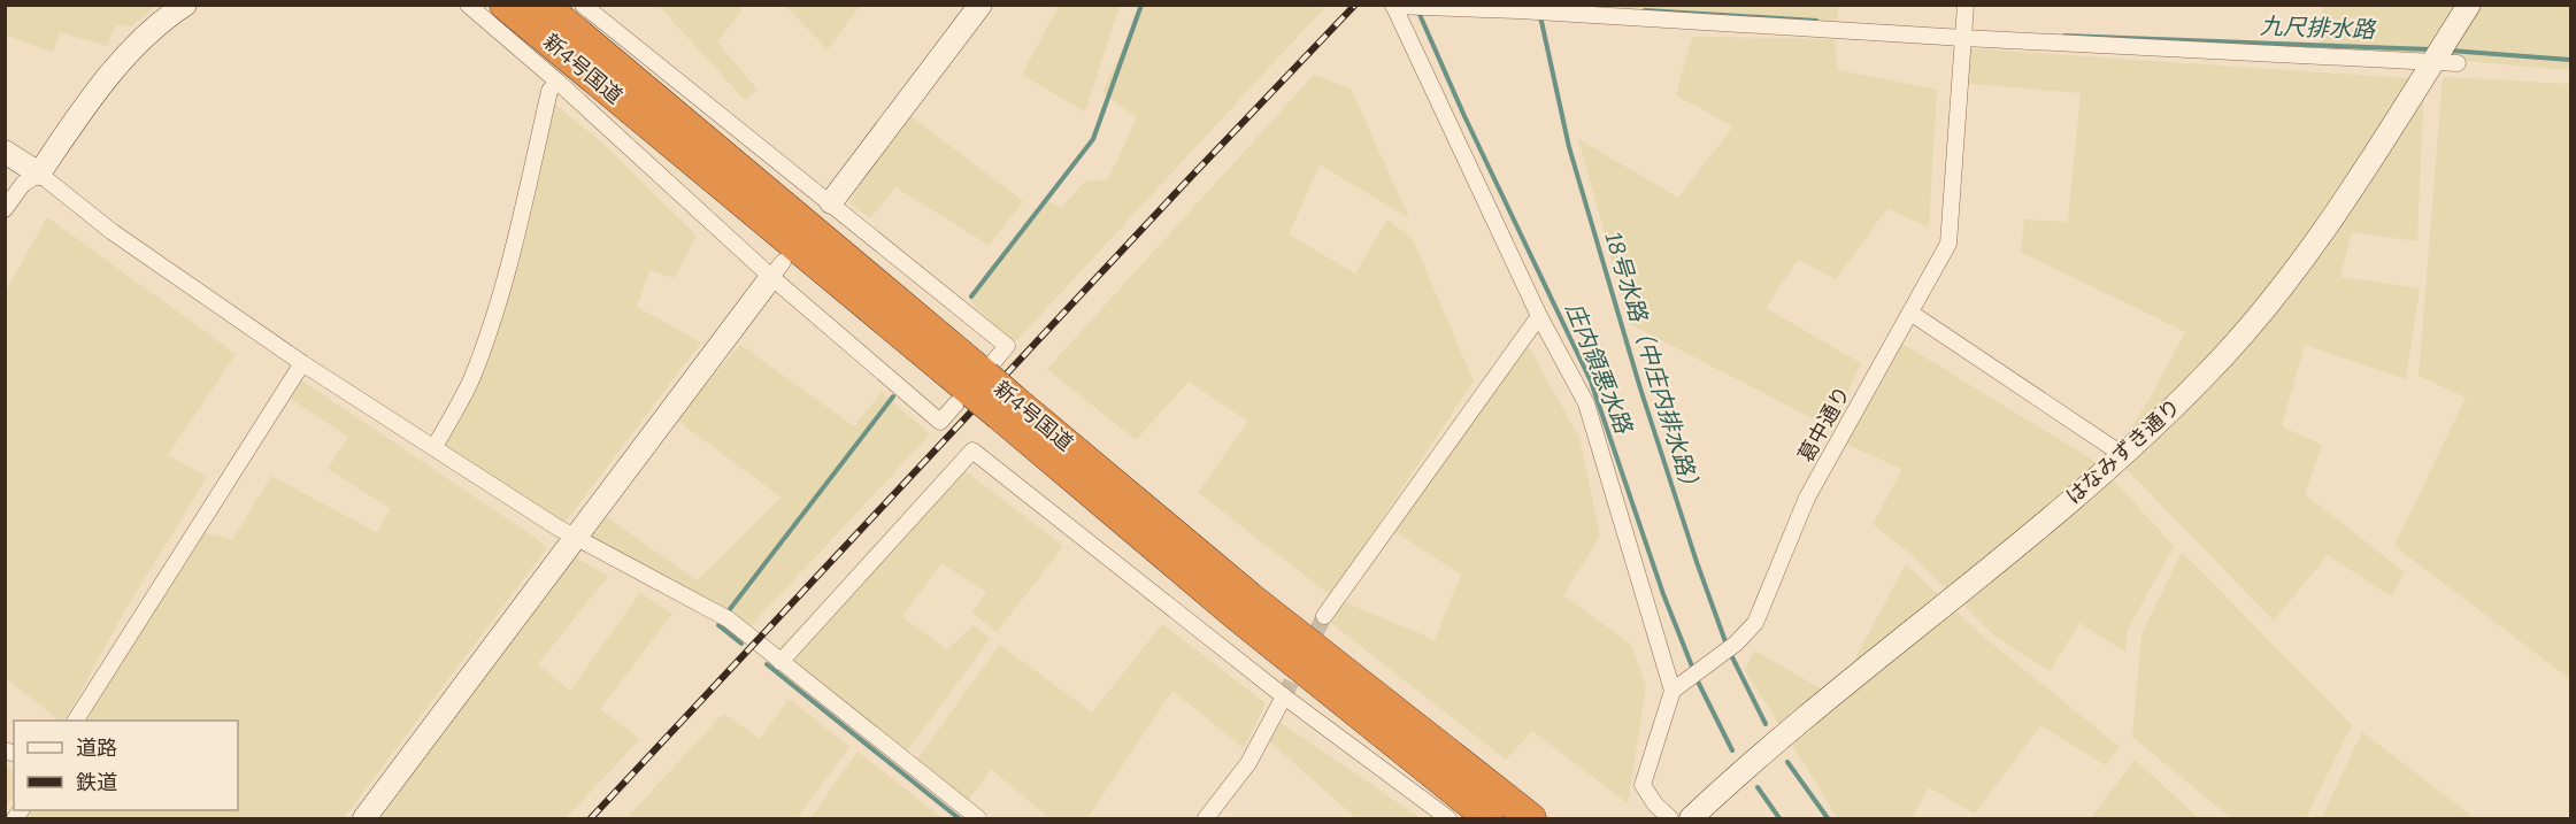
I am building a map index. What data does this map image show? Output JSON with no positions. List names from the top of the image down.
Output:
{
  "streets": {
    "highway": ["新4号国道"],
    "street": ["葛中通り", "はなみずき通り"]
  },
  "water": ["九尺排水路", "18号水路（中庄内排水路）", "庄内領悪水路"],
  "legend": ["道路", "鉄道"]
}
